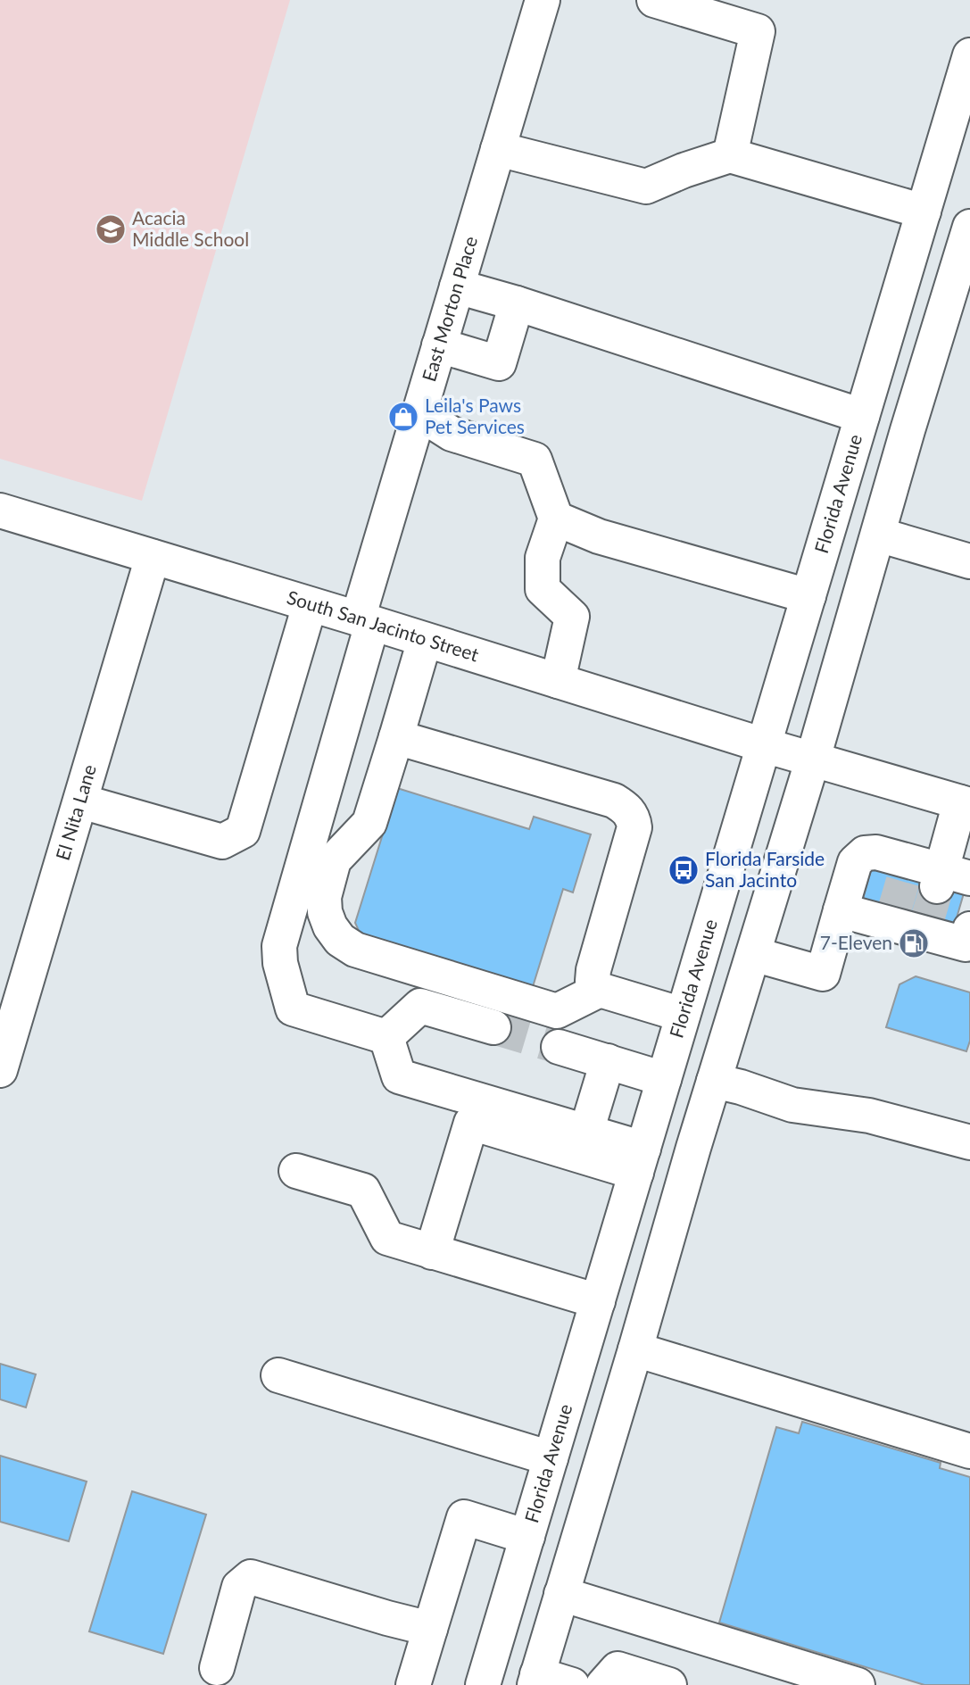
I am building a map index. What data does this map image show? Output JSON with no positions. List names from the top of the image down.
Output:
{
  "streets": {
    "main road": [
      "East Morton Place",
      "Florida Avenue",
      "South San Jacinto Street",
      "El Nita Lane"
    ]
  },
  "crossings": [
    ["East Morton Place", "South San Jacinto Street"],
    ["Florida Avenue", "South San Jacinto Street"],
    ["South San Jacinto Street", "El Nita Lane"]
  ],
  "places": {
    "school or university": ["Acacia Middle School"],
    "shop": ["Leila's Paws Pet Services"],
    "bus stop": ["Florida Farside San Jacinto"],
    "fuel station": ["7-Eleven"]
  }
}
